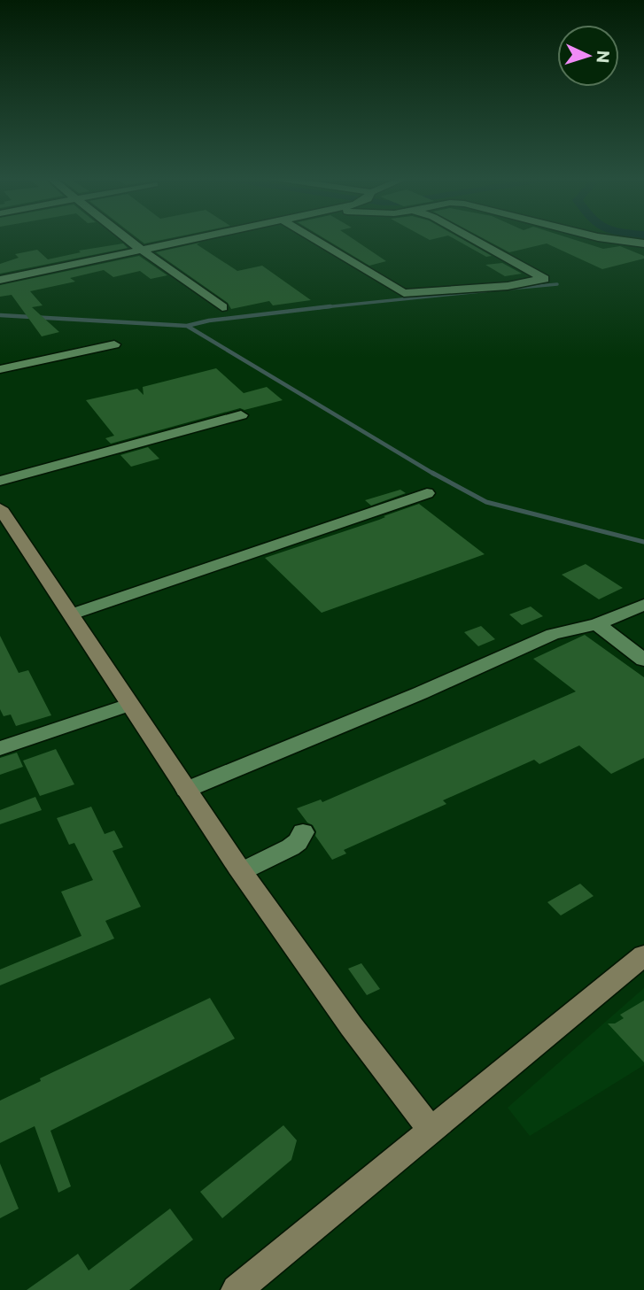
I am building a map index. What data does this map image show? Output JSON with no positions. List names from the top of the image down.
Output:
{
  "north": "right"
}
